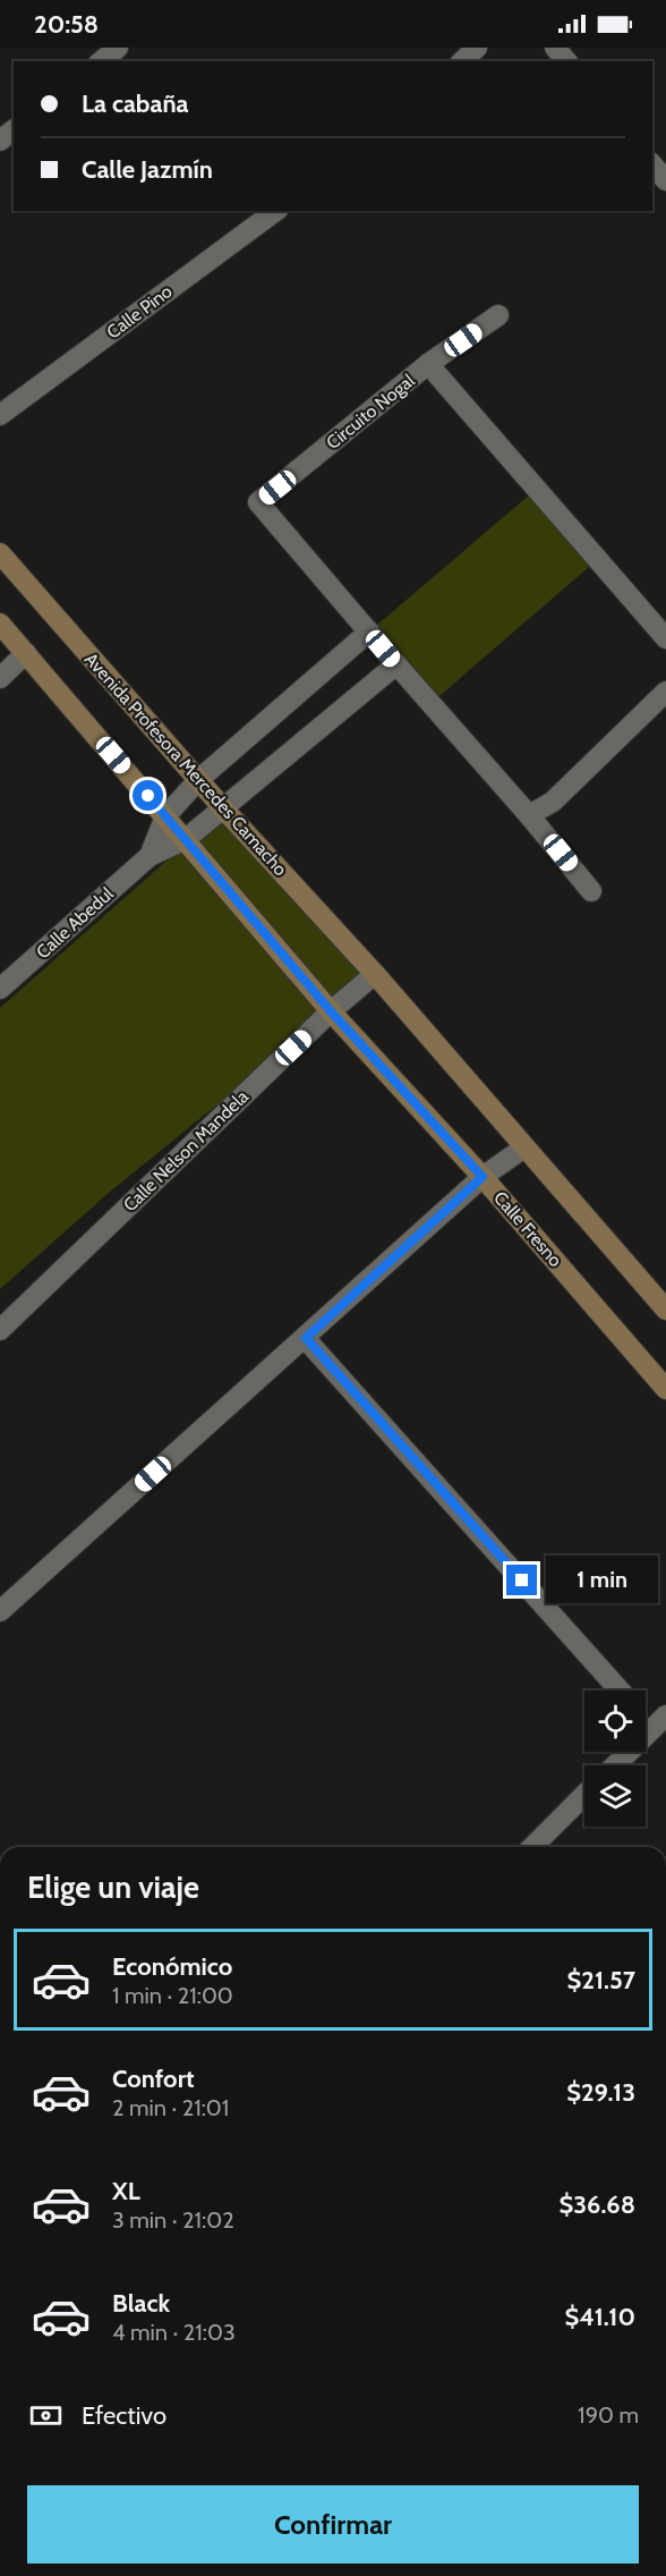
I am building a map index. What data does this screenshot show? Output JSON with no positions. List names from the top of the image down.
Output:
{
  "streets": {
    "street": [
      "Calle Pino",
      "Circuito Nogal",
      "Avenida Profesora Mercedes Camacho",
      "Calle Abedul",
      "Calle Nelson Mandela",
      "Calle Fresno"
    ]
  },
  "crossings": [
    ["Avenida Profesora Mercedes Camacho", "Calle Nelson Mandela"],
    ["Calle Nelson Mandela", "Calle Fresno"]
  ],
  "page": {
    "status": "20:58",
    "banner": ["La cabaña", "Calle Jazmín"],
    "bubble": "1 min",
    "heading": "Elige un viaje",
    "list": [
      {
        "name": "Económico",
        "note": "1 min · 21:00",
        "value": "$21.57"
      },
      {
        "name": "Confort",
        "note": "2 min · 21:01",
        "value": "$29.13"
      },
      {
        "name": "XL",
        "note": "3 min · 21:02",
        "value": "$36.68"
      },
      {
        "name": "Black",
        "note": "4 min · 21:03",
        "value": "$41.10"
      }
    ],
    "pay": ["Efectivo", "190 m"],
    "buttons": "Confirmar"
  }
}
